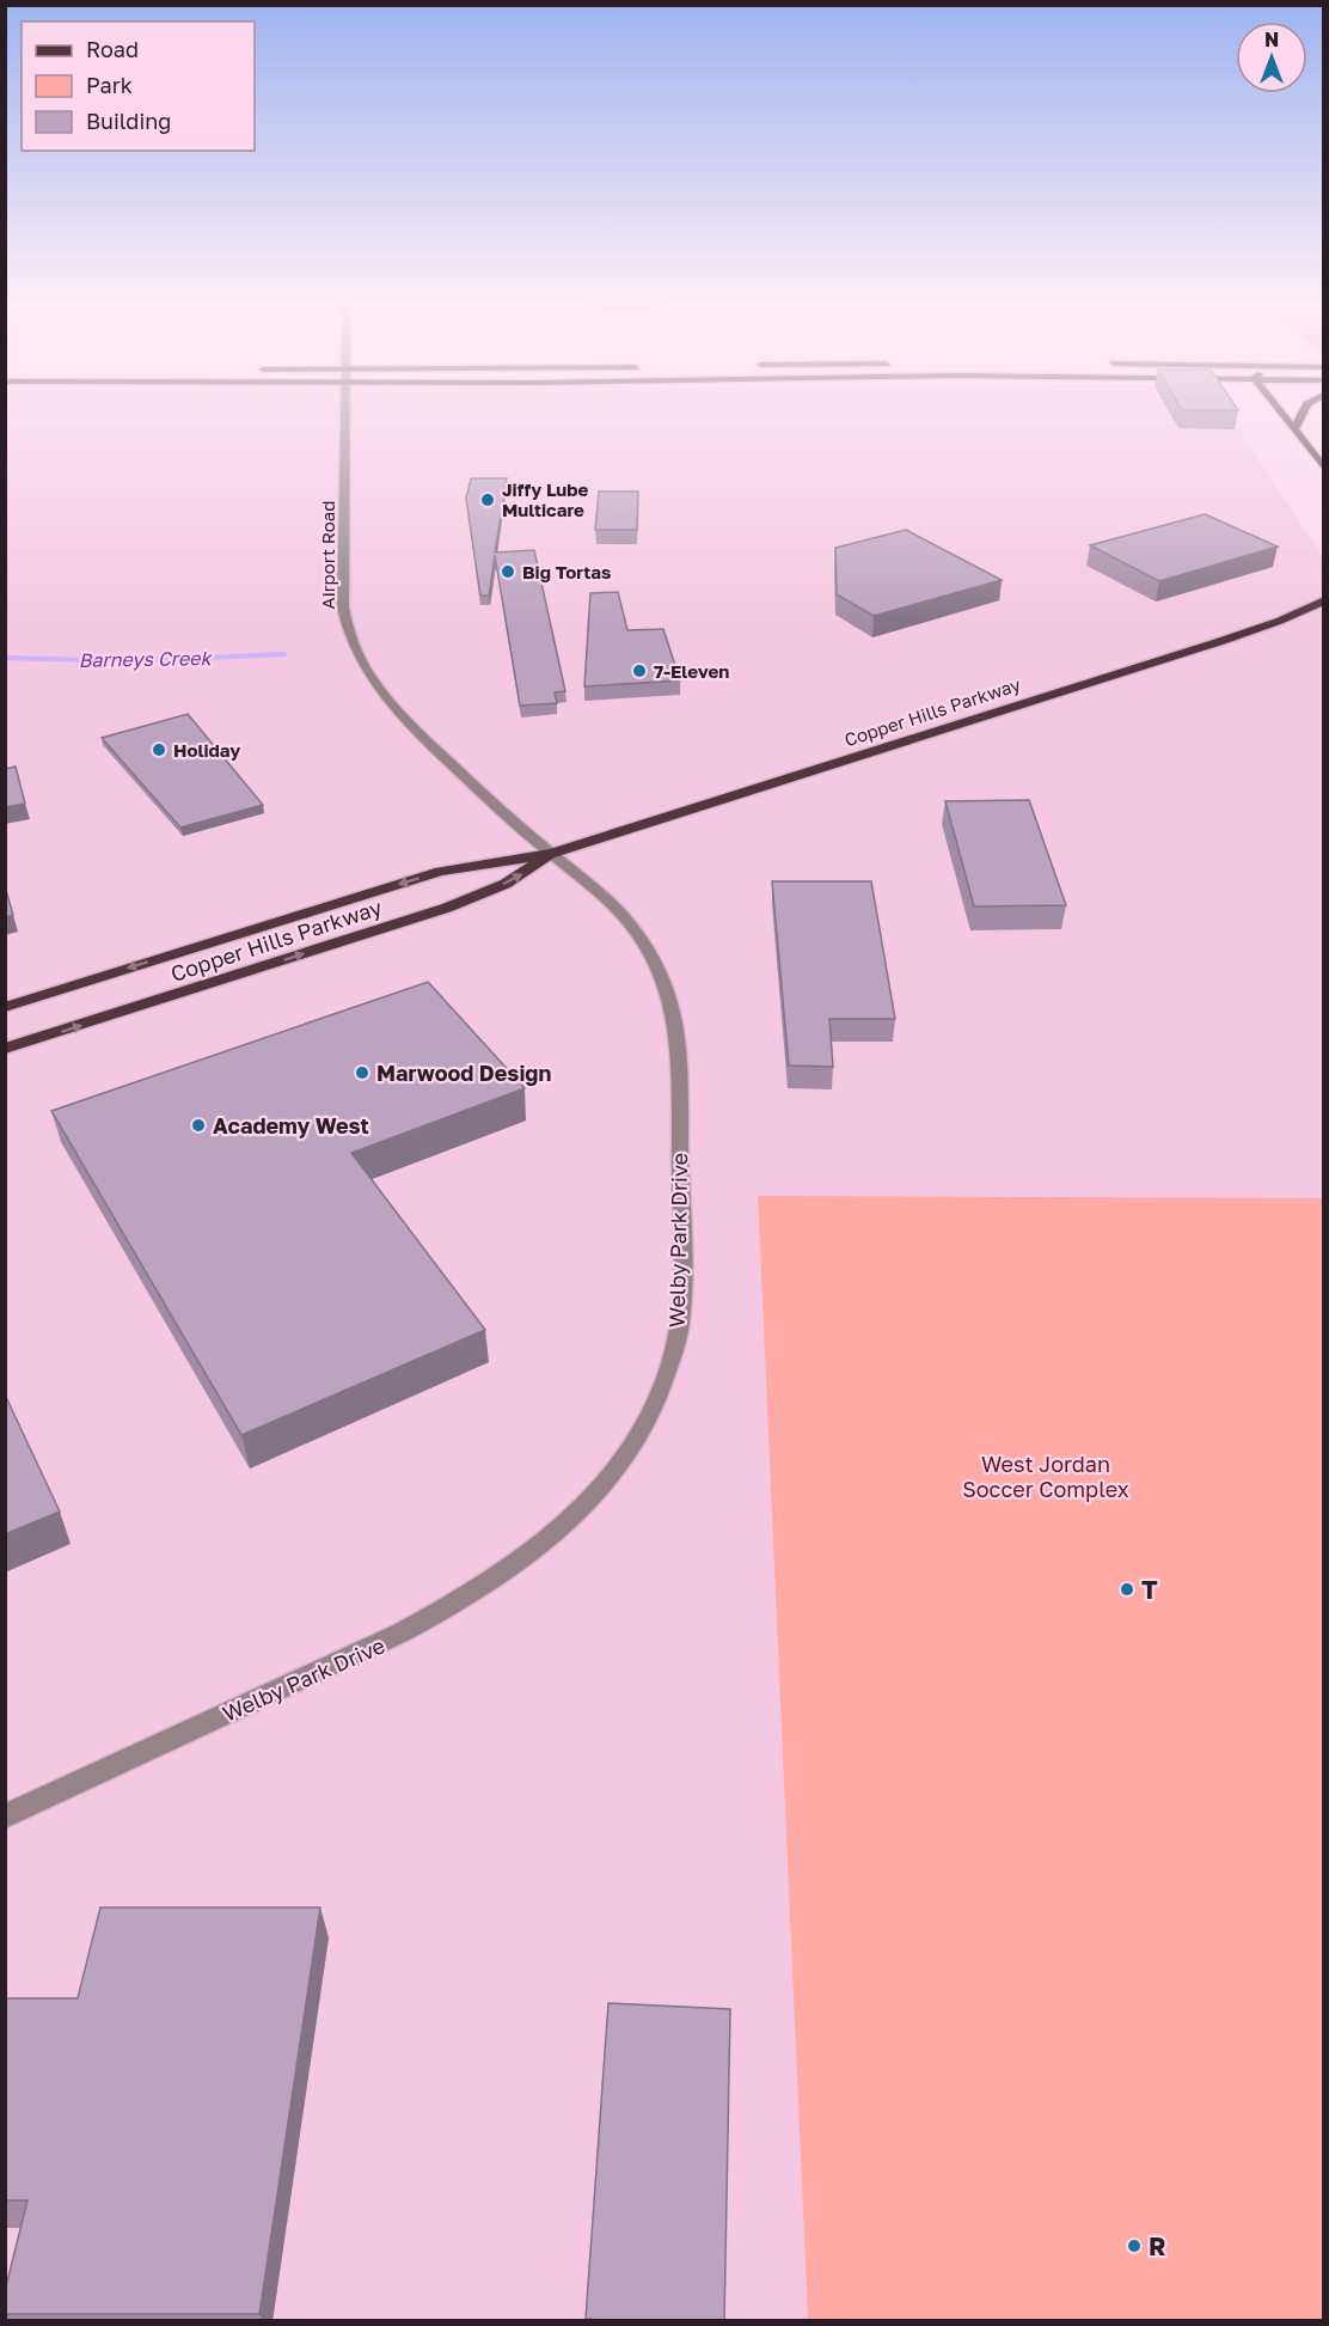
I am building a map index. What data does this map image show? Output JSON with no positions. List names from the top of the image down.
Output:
{
  "streets": {
    "main road": ["Copper Hills Parkway"],
    "street": ["Airport Road", "Welby Park Drive"]
  },
  "crossings": [
    ["Airport Road", "Copper Hills Parkway"],
    ["Airport Road", "Welby Park Drive"],
    ["Copper Hills Parkway", "Welby Park Drive"]
  ],
  "water": ["Barneys Creek"],
  "parks": ["West Jordan Soccer Complex"],
  "places": [
    "Jiffy Lube Multicare",
    "Big Tortas",
    "7-Eleven",
    "Holiday",
    "Marwood Design",
    "Academy West",
    "T",
    "R"
  ],
  "legend": ["Road", "Park", "Building"],
  "north": "top"
}
